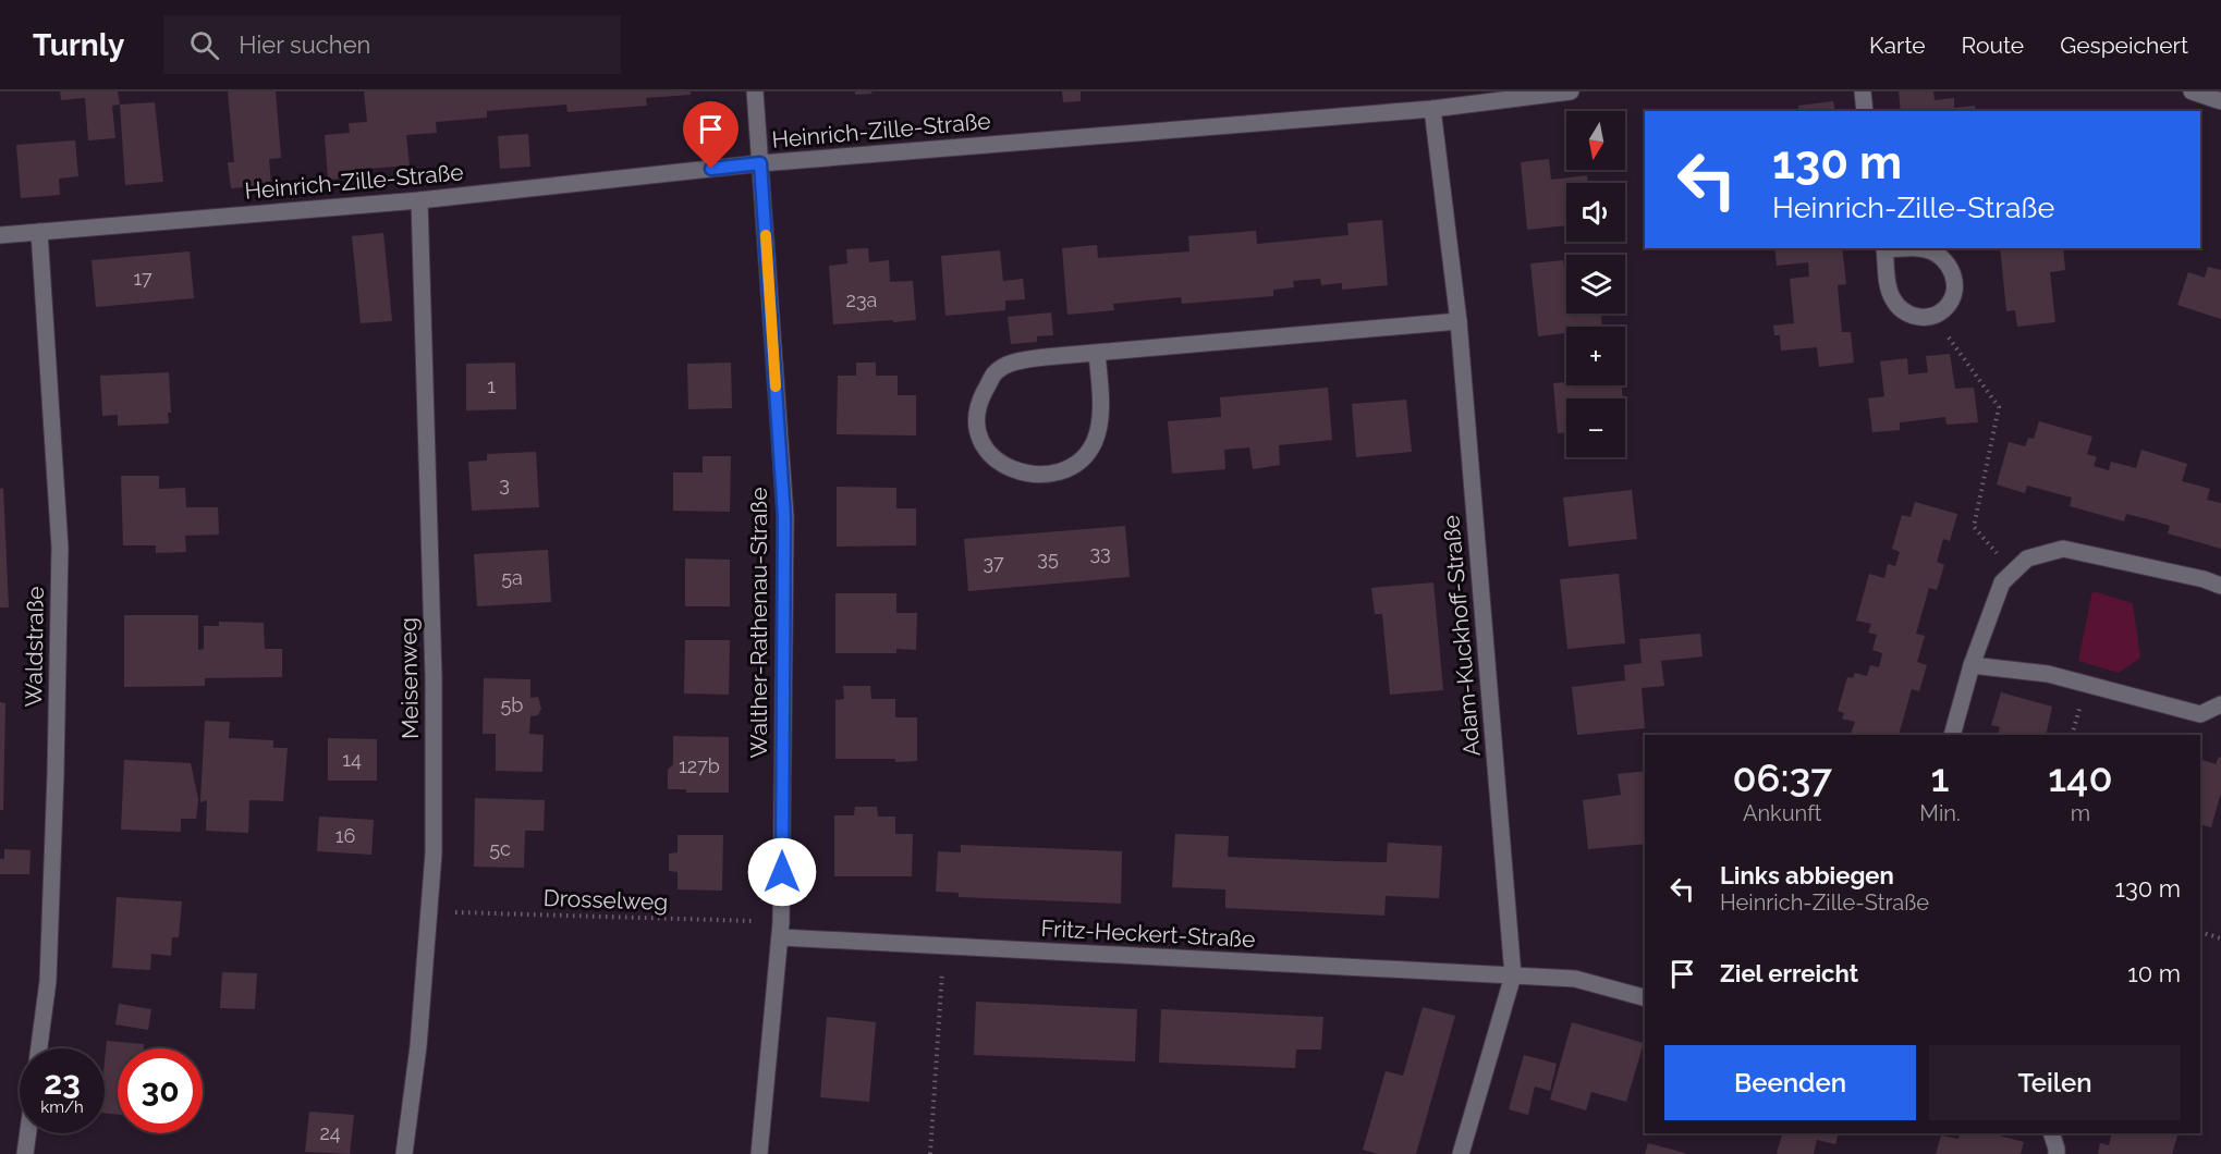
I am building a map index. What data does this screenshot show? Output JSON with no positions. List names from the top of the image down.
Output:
{
  "streets": {
    "street": [
      "Heinrich-Zille-Straße",
      "Walther-Rathenau-Straße",
      "Adam-Kuckhoff-Straße",
      "Waldstraße",
      "Meisenweg",
      "Fritz-Heckert-Straße"
    ],
    "path": ["Drosselweg"]
  },
  "crossings": [
    ["Heinrich-Zille-Straße", "Walther-Rathenau-Straße"],
    ["Heinrich-Zille-Straße", "Adam-Kuckhoff-Straße"],
    ["Heinrich-Zille-Straße", "Waldstraße"],
    ["Heinrich-Zille-Straße", "Meisenweg"],
    ["Walther-Rathenau-Straße", "Drosselweg"],
    ["Walther-Rathenau-Straße", "Fritz-Heckert-Straße"],
    ["Adam-Kuckhoff-Straße", "Fritz-Heckert-Straße"],
    ["Meisenweg", "Drosselweg"],
    ["Drosselweg", "Fritz-Heckert-Straße"]
  ],
  "house_numbers": [
    "17",
    "23a",
    "1",
    "3",
    "33",
    "35",
    "37",
    "5a",
    "5b",
    "14",
    "127b",
    "16",
    "5c",
    "24"
  ],
  "north": "bottom",
  "page": {
    "header": "Turnly",
    "search": "Hier suchen",
    "nav": ["Karte", "Route", "Gespeichert"],
    "map_buttons": ["+", "−"],
    "turn": ["130 m", "Heinrich-Zille-Straße"],
    "eta": [
      "06:37",
      "Ankunft",
      "1",
      "Min.",
      "140",
      "m"
    ],
    "list": [
      {
        "name": "Links abbiegen",
        "note": "Heinrich-Zille-Straße",
        "value": "130 m"
      },
      {
        "name": "Ziel erreicht",
        "value": "10 m"
      }
    ],
    "buttons": ["Beenden", "Teilen"],
    "speed": "23 km/h",
    "limit": "30"
  }
}
